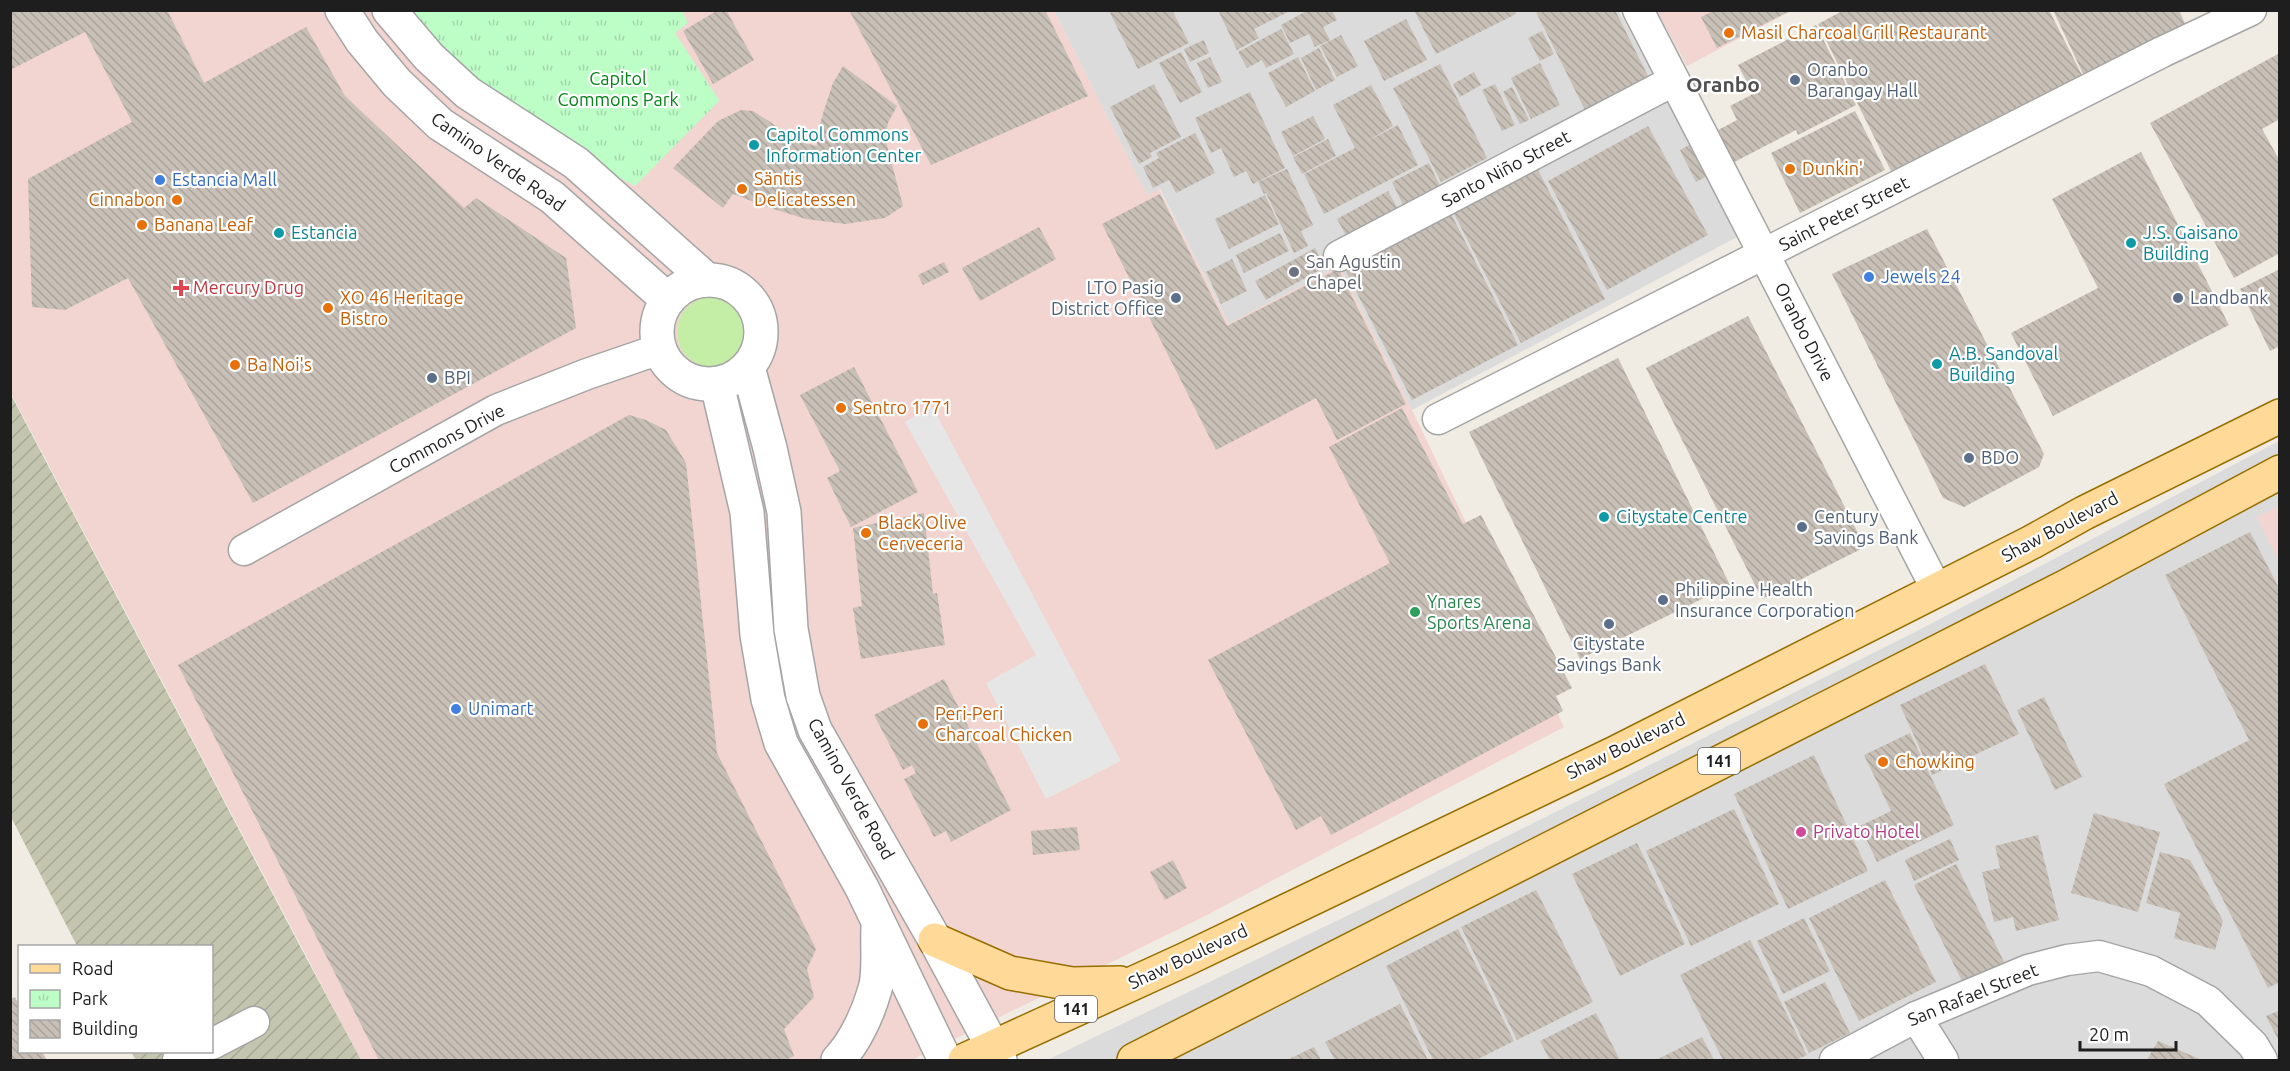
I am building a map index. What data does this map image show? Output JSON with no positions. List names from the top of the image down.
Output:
{
  "streets": {
    "main road": ["Shaw Boulevard", "141"],
    "street": [
      "Camino Verde Road",
      "Santo Niño Street",
      "Saint Peter Street",
      "Oranbo Drive",
      "Commons Drive",
      "San Rafael Street"
    ]
  },
  "crossings": [
    ["Camino Verde Road", "Commons Drive"],
    ["Camino Verde Road", "Shaw Boulevard"],
    ["Santo Niño Street", "Oranbo Drive"],
    ["Saint Peter Street", "Oranbo Drive"],
    ["Oranbo Drive", "Shaw Boulevard"]
  ],
  "districts": ["Oranbo"],
  "parks": ["Capitol Commons Park"],
  "places": {
    "other": [
      "Masil Charcoal Grill Restaurant",
      "Oranbo Barangay Hall",
      "Capitol Commons Information Center",
      "Dunkin'",
      "Estancia Mall",
      "Säntis Delicatessen",
      "Cinnabon",
      "Banana Leaf",
      "Estancia",
      "J.S. Gaisano Building",
      "San Agustin Chapel",
      "Jewels 24",
      "LTO Pasig District Office",
      "Landbank",
      "XO 46 Heritage Bistro",
      "A.B. Sandoval Building",
      "Ba Noi's",
      "BPI",
      "Sentro 1771",
      "BDO",
      "Citystate Centre",
      "Century Savings Bank",
      "Black Olive Cerveceria",
      "Philippine Health Insurance Corporation",
      "Ynares Sports Arena",
      "Citystate Savings Bank",
      "Unimart",
      "Peri-Peri Charcoal Chicken",
      "Chowking",
      "Privato Hotel"
    ],
    "health": ["Mercury Drug"]
  },
  "legend": ["Road", "Park", "Building"],
  "scale_bar": "20 m"
}
